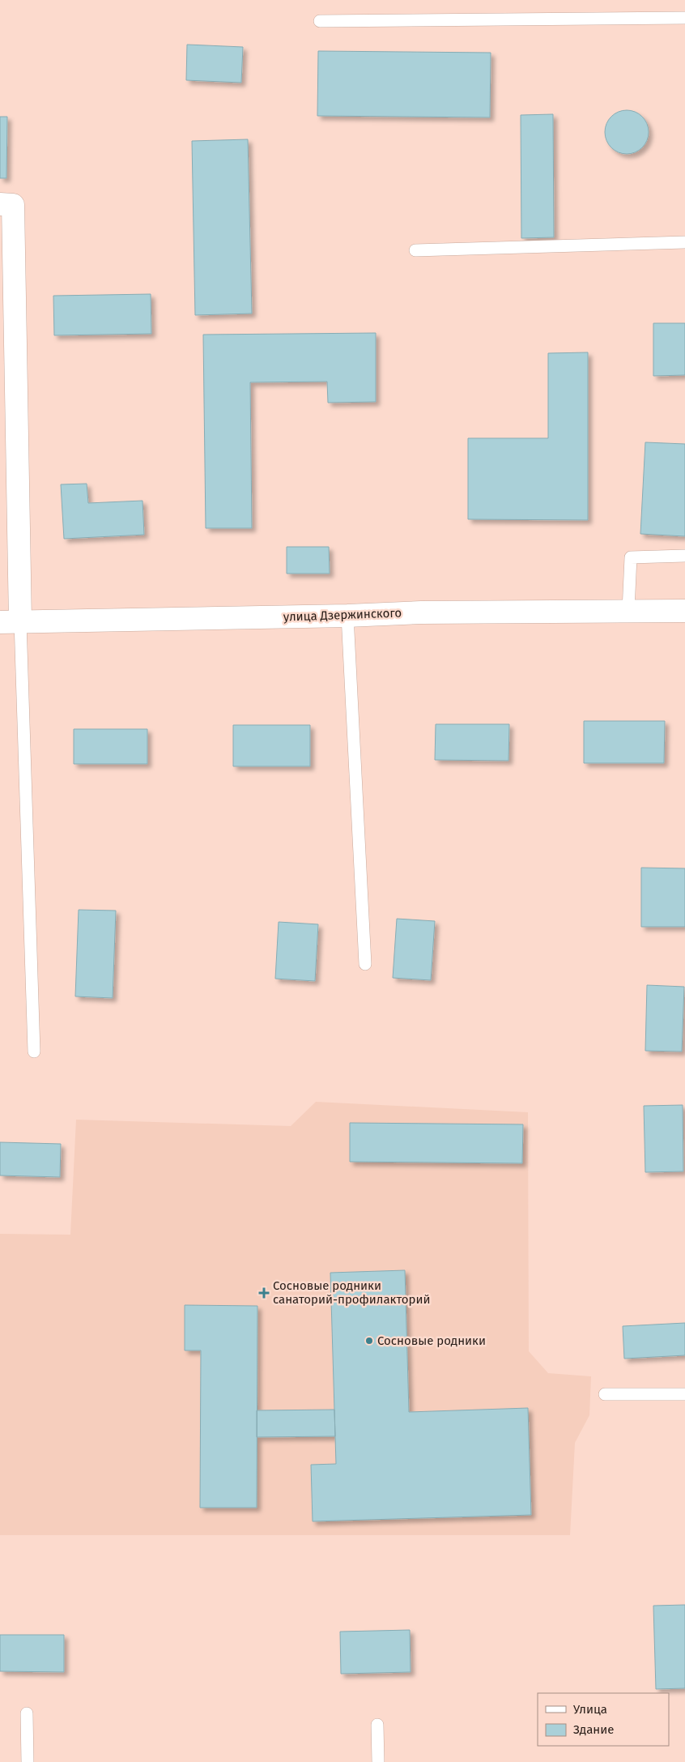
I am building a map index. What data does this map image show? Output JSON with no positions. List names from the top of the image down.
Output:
{
  "streets": {
    "street": ["улица Дзержинского"]
  },
  "places": {
    "health": ["Сосновые родники санаторий-профилакторий"],
    "other": ["Сосновые родники"]
  },
  "legend": ["Улица", "Здание"]
}
